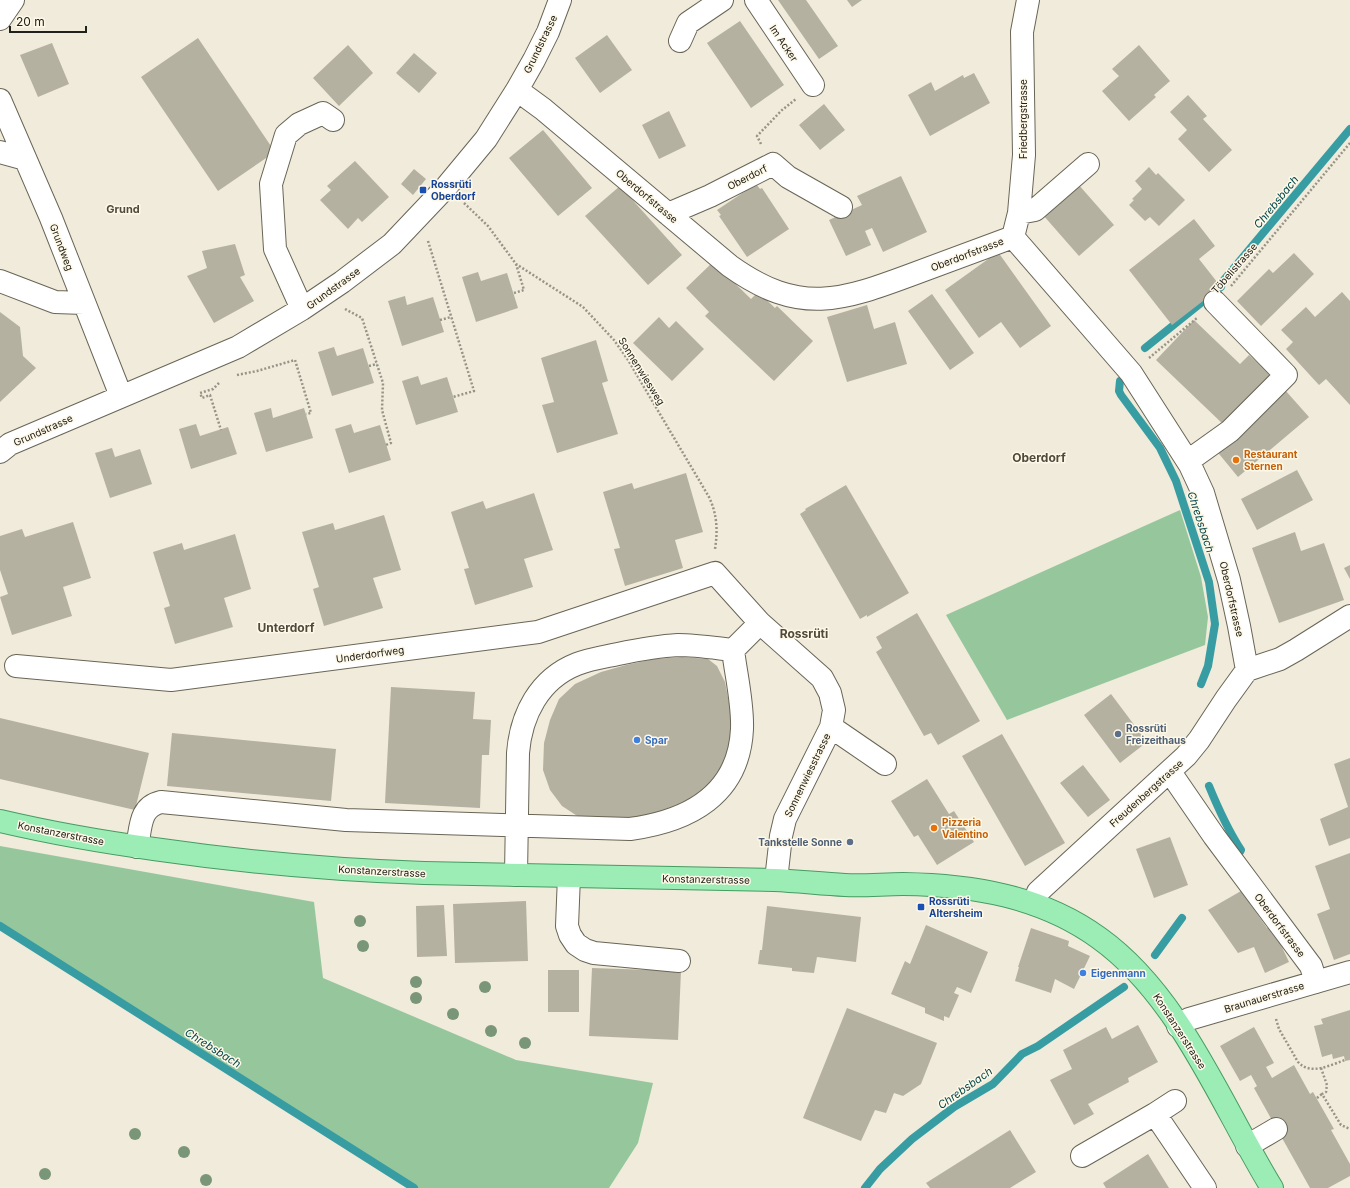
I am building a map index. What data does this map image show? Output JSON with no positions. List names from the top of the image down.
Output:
{
  "streets": {
    "main road": ["Konstanzerstrasse"],
    "street": [
      "Im Acker",
      "Grundstrasse",
      "Friedbergstrasse",
      "Oberdorf",
      "Oberdorfstrasse",
      "Grundweg",
      "Underdorfweg",
      "Sonnenwiesstrasse",
      "Freudenbergstrasse",
      "Braunauerstrasse"
    ],
    "path": ["Töbelistrasse", "Sonnenwiesweg"]
  },
  "crossings": [
    ["Grundstrasse", "Oberdorfstrasse"],
    ["Grundstrasse", "Grundweg"],
    ["Grundstrasse", "Sonnenwiesweg"],
    ["Friedbergstrasse", "Oberdorfstrasse"],
    ["Oberdorf", "Oberdorfstrasse"],
    ["Oberdorfstrasse", "Töbelistrasse"],
    ["Oberdorfstrasse", "Freudenbergstrasse"],
    ["Oberdorfstrasse", "Braunauerstrasse"],
    ["Sonnenwiesweg", "Underdorfweg"],
    ["Sonnenwiesweg", "Sonnenwiesstrasse"],
    ["Underdorfweg", "Sonnenwiesstrasse"],
    ["Sonnenwiesstrasse", "Konstanzerstrasse"],
    ["Freudenbergstrasse", "Konstanzerstrasse"],
    ["Konstanzerstrasse", "Braunauerstrasse"]
  ],
  "districts": [
    "Grund",
    "Oberdorf",
    "Unterdorf",
    "Rossrüti"
  ],
  "water": ["Chrebsbach"],
  "places": {
    "transit": ["Rossrüti Oberdorf", "Rossrüti Altersheim"],
    "other": [
      "Restaurant Sternen",
      "Rossrüti Freizeithaus",
      "Spar",
      "Pizzeria Valentino",
      "Tankstelle Sonne",
      "Eigenmann"
    ]
  },
  "scale_bar": "20 m"
}
